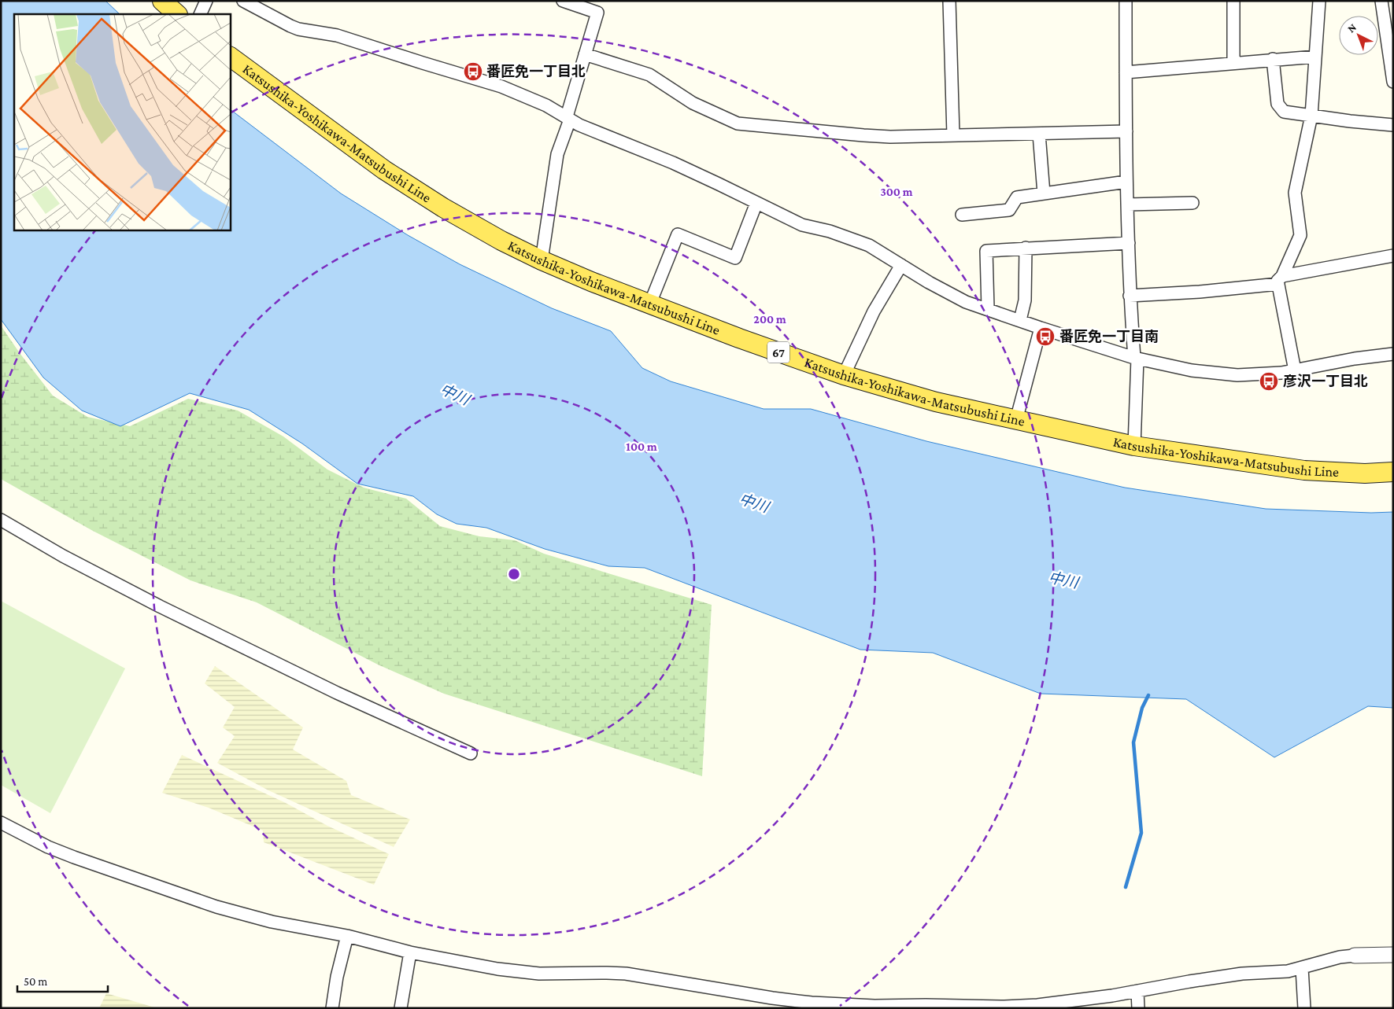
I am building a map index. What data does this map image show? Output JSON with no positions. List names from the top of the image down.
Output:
{
  "streets": {
    "main road": ["Katsushika-Yoshikawa-Matsubushi Line", "67"]
  },
  "water": ["中川"],
  "places": {
    "bus stop": ["番匠免一丁目北", "番匠免一丁目南", "彦沢一丁目北"]
  },
  "scale_bar": "50 m",
  "north": "top left",
  "rings": ["300 m", "200 m", "100 m"]
}
